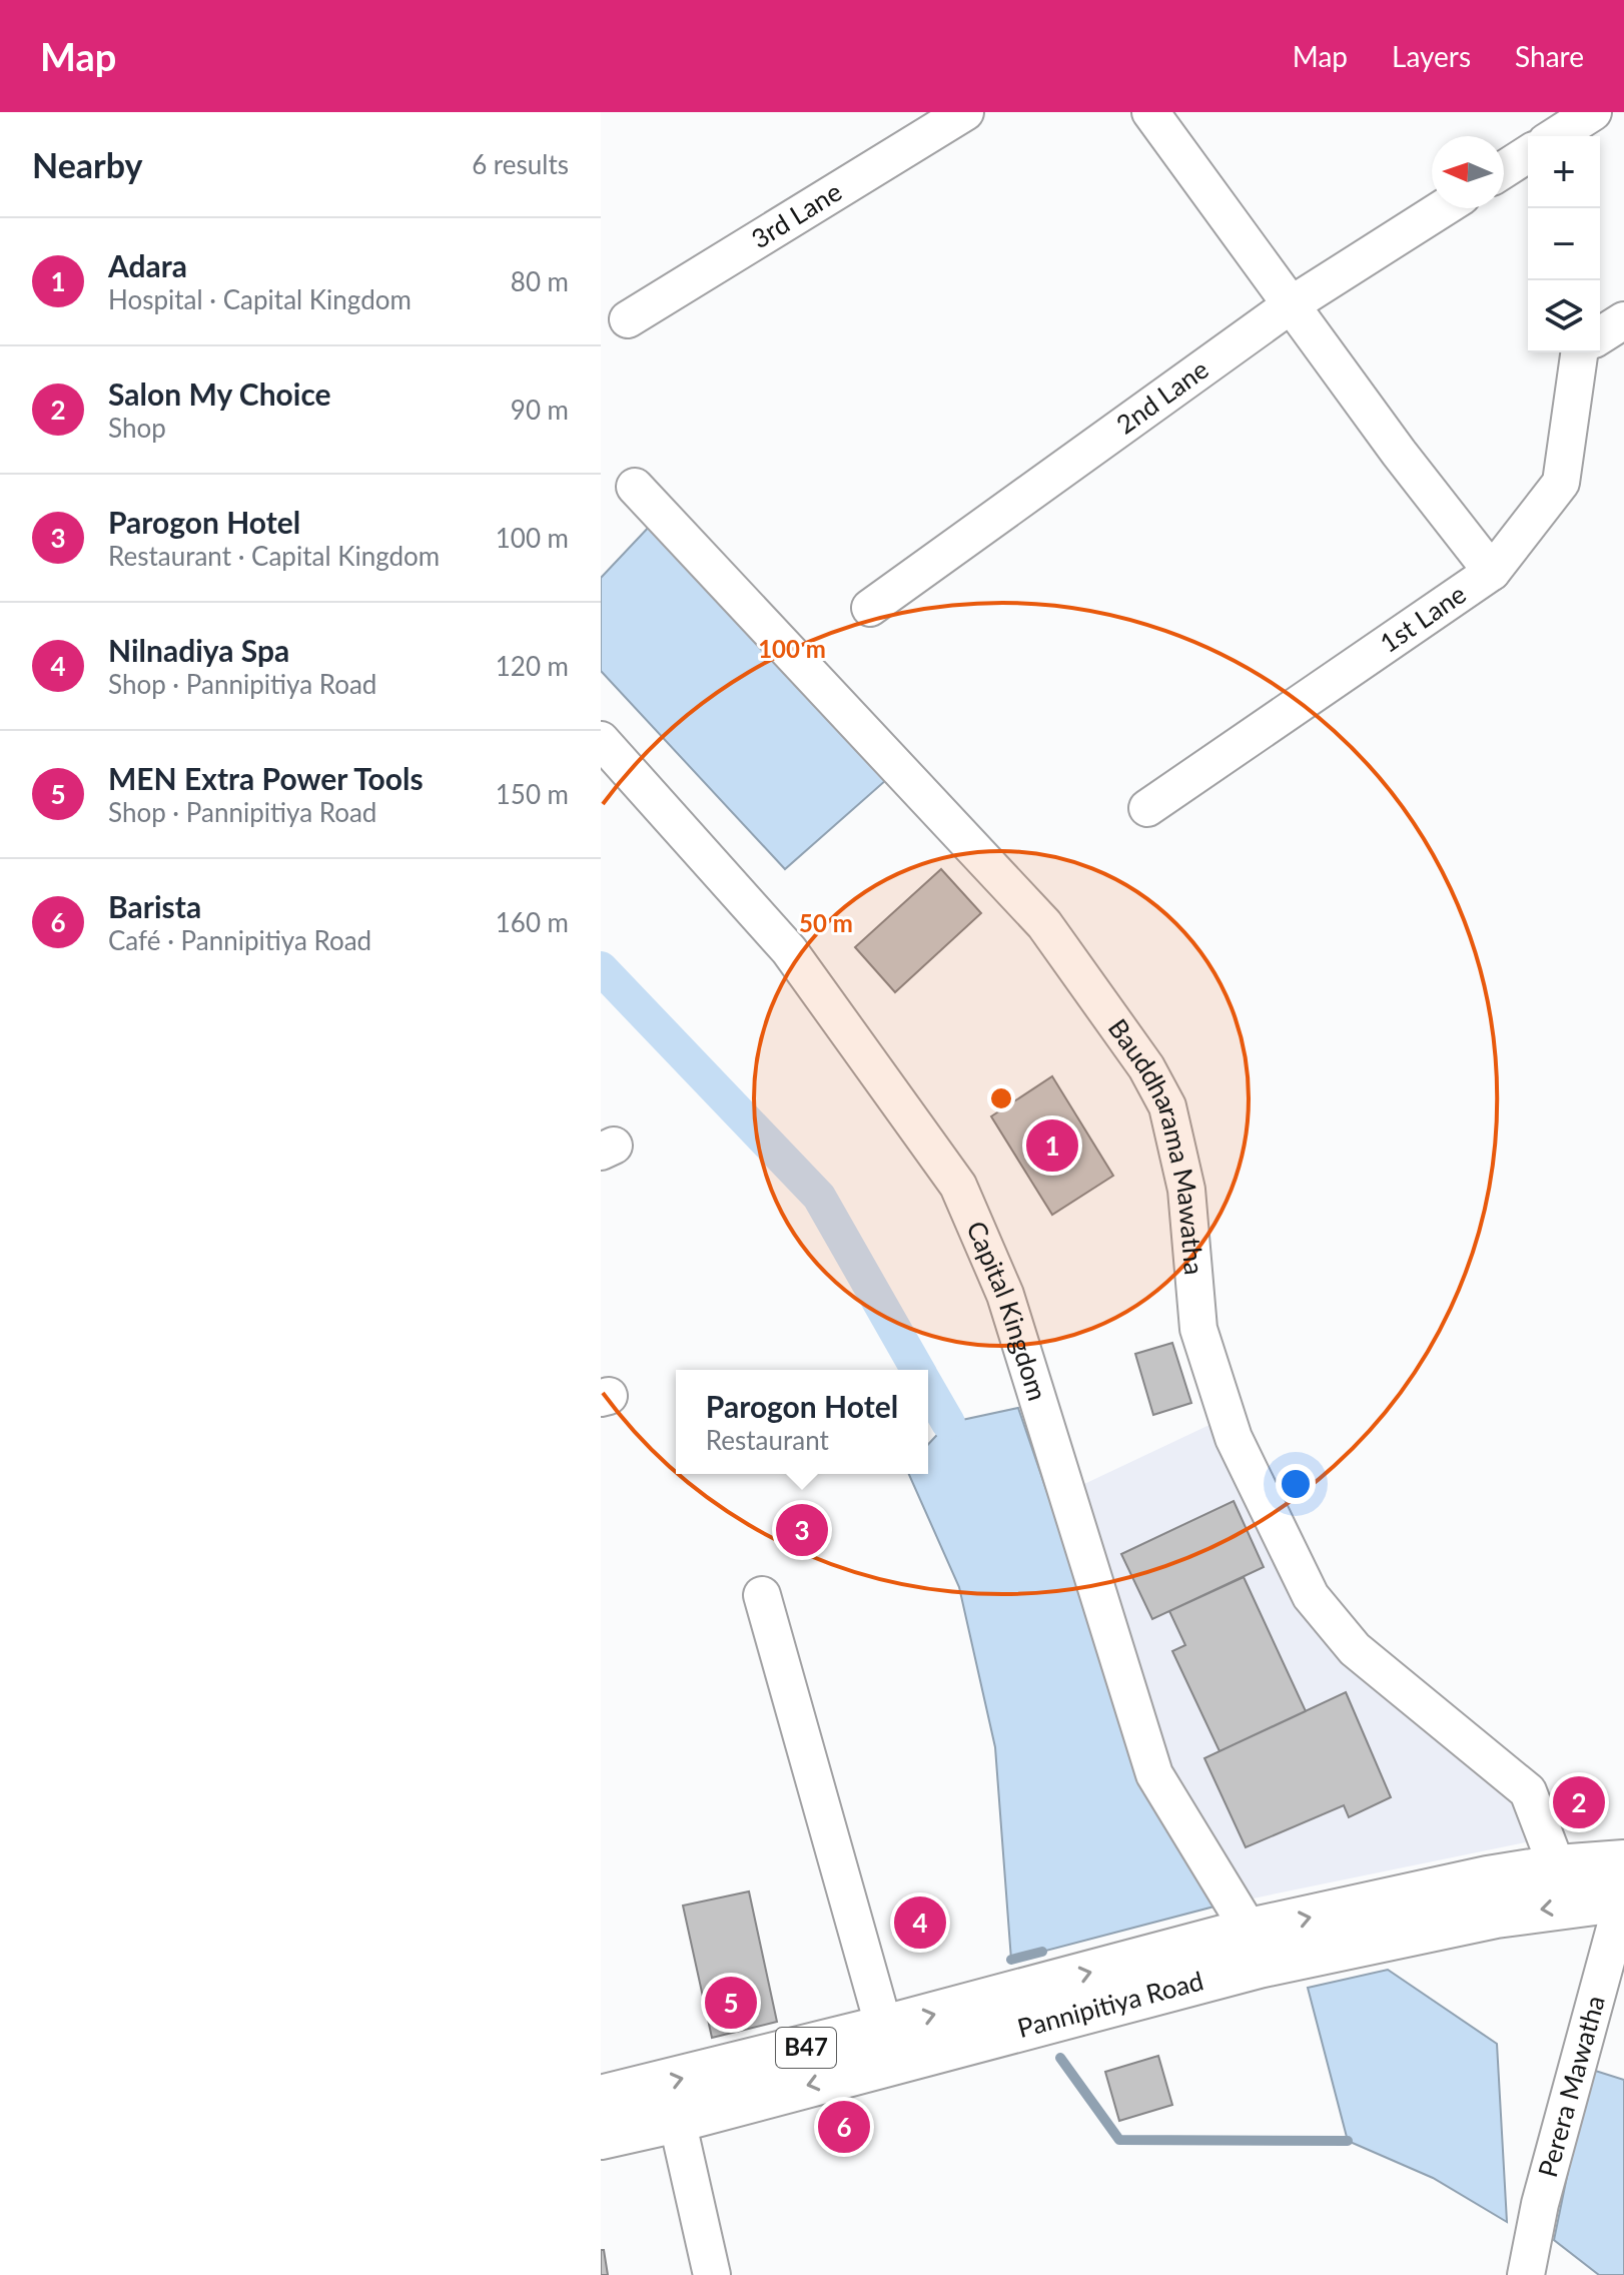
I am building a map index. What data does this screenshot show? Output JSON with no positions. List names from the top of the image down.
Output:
{
  "streets": {
    "main road": ["Pannipitiya Road", "B47"],
    "street": [
      "3rd Lane",
      "2nd Lane",
      "1st Lane",
      "Bauddharama Mawatha",
      "Capital Kingdom",
      "Perera Mawatha"
    ]
  },
  "crossings": [
    ["Bauddharama Mawatha", "Pannipitiya Road"],
    ["Capital Kingdom", "Pannipitiya Road"],
    ["Pannipitiya Road", "Perera Mawatha"]
  ],
  "north": "left",
  "page": {
    "header": "Map",
    "nav": ["Map", "Layers", "Share"],
    "heading": ["Nearby", "6 results"],
    "map_buttons": ["+", "−"],
    "list": [
      {
        "mark": "1",
        "name": "Adara",
        "note": "Hospital · Capital Kingdom",
        "value": "80 m"
      },
      {
        "mark": "2",
        "name": "Salon My Choice",
        "note": "Shop",
        "value": "90 m"
      },
      {
        "mark": "3",
        "name": "Parogon Hotel",
        "note": "Restaurant · Capital Kingdom",
        "value": "100 m"
      },
      {
        "mark": "4",
        "name": "Nilnadiya Spa",
        "note": "Shop · Pannipitiya Road",
        "value": "120 m"
      },
      {
        "mark": "5",
        "name": "MEN Extra Power Tools",
        "note": "Shop · Pannipitiya Road",
        "value": "150 m"
      },
      {
        "mark": "6",
        "name": "Barista",
        "note": "Café · Pannipitiya Road",
        "value": "160 m"
      }
    ],
    "pins": [
      "1",
      "3",
      "2",
      "4",
      "5",
      "6"
    ],
    "popup": ["Parogon Hotel", "Restaurant"]
  },
  "rings": ["100 m", "50 m"]
}
